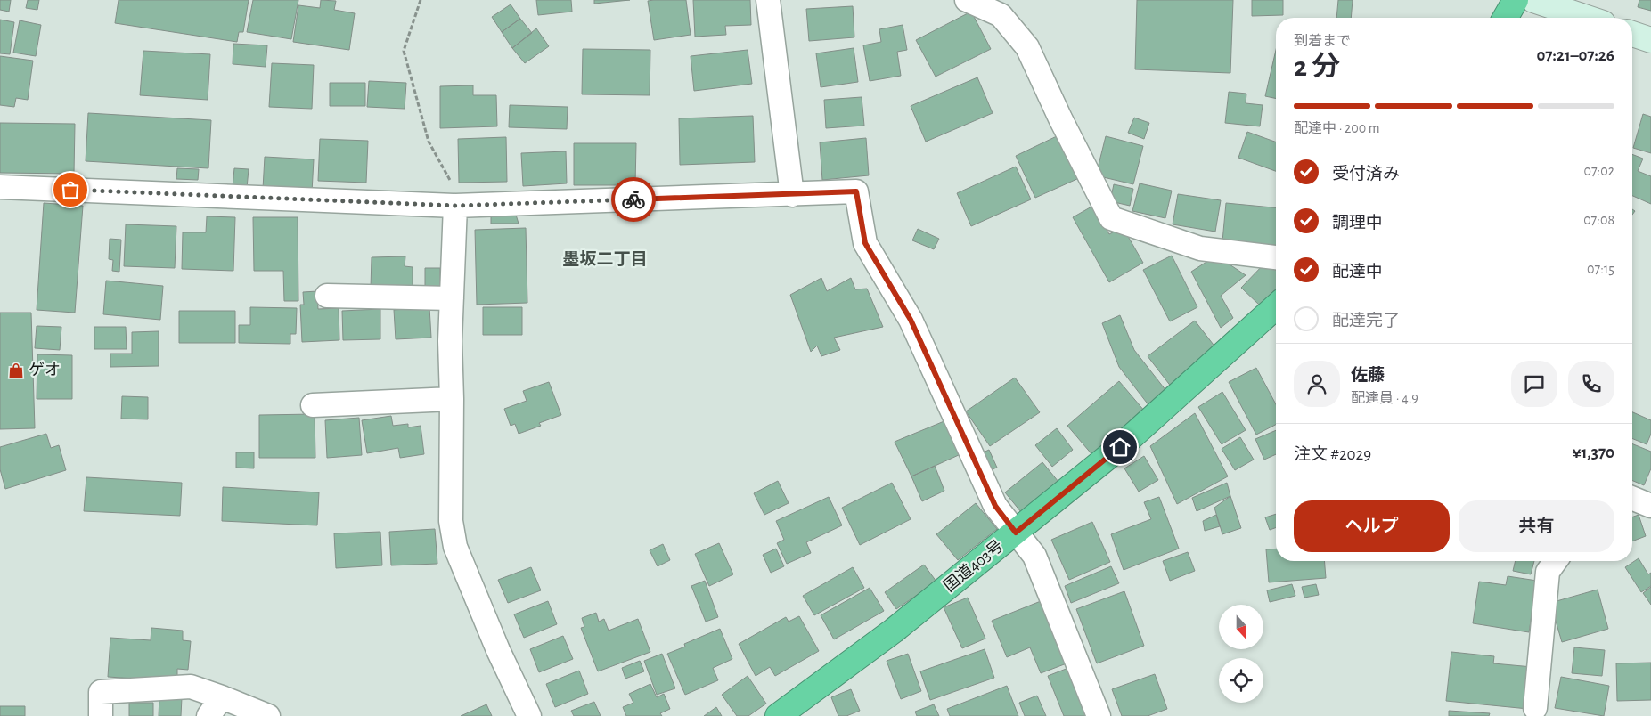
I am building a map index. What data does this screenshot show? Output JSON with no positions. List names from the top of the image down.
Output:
{
  "streets": {
    "highway": ["国道403号"]
  },
  "districts": ["墨坂二丁目"],
  "places": {
    "shop": ["ゲオ"]
  },
  "north": "bottom",
  "page": {
    "heading": ["2 分", "到着まで", "07:21–07:26"],
    "panel": [
      "佐藤",
      "配達員 · 4.9",
      "注文 #2029",
      "¥1,370"
    ],
    "bar": "配達中 · 200 m",
    "list": [
      ["受付済み", "07:02"],
      ["調理中", "07:08"],
      ["配達中", "07:15"],
      "配達完了"
    ],
    "buttons": ["ヘルプ", "共有"]
  }
}
